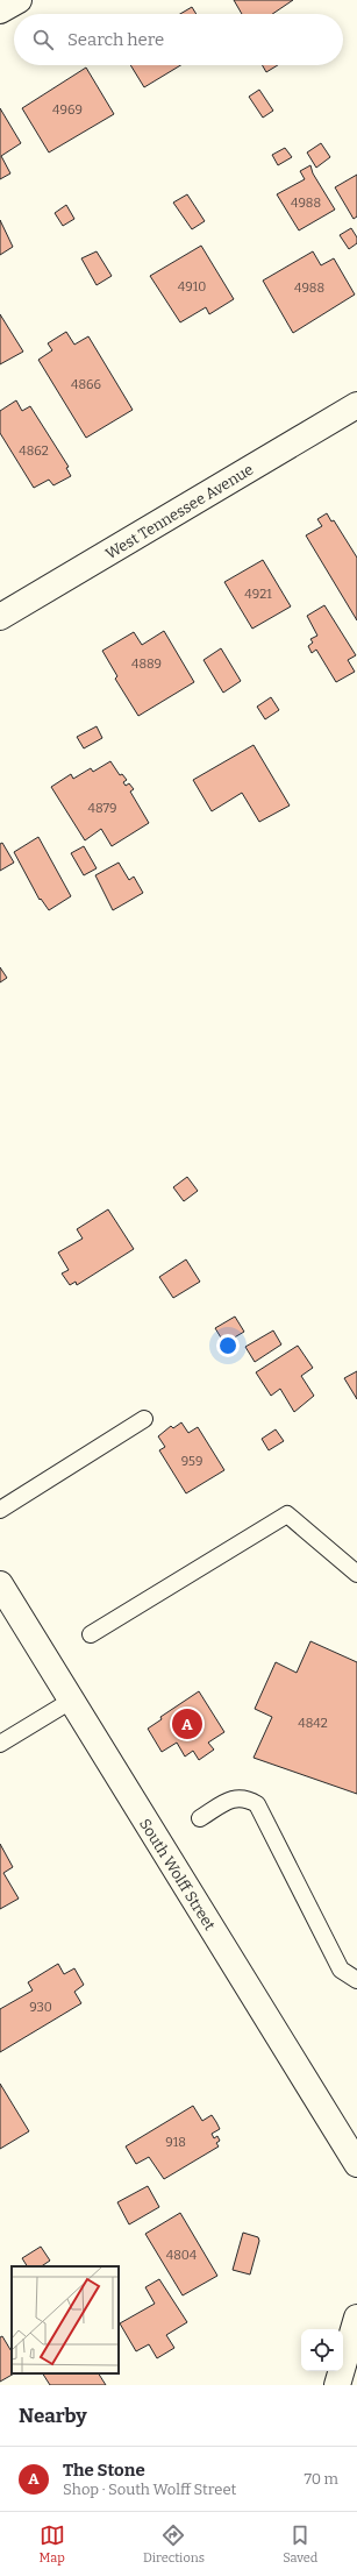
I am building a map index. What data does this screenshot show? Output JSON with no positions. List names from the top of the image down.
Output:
{
  "streets": {
    "street": ["West Tennessee Avenue", "South Wolff Street"]
  },
  "house_numbers": [
    "4969",
    "4988",
    "4910",
    "4988",
    "4866",
    "4862",
    "4921",
    "4889",
    "4879",
    "959",
    "4842",
    "930",
    "918",
    "4804"
  ],
  "page": {
    "search": "Search here",
    "pins": "A",
    "heading": "Nearby",
    "list": [
      {
        "mark": "A",
        "name": "The Stone",
        "note": "Shop · South Wolff Street",
        "value": "70 m"
      }
    ],
    "nav": ["Map", "Directions", "Saved"]
  }
}
